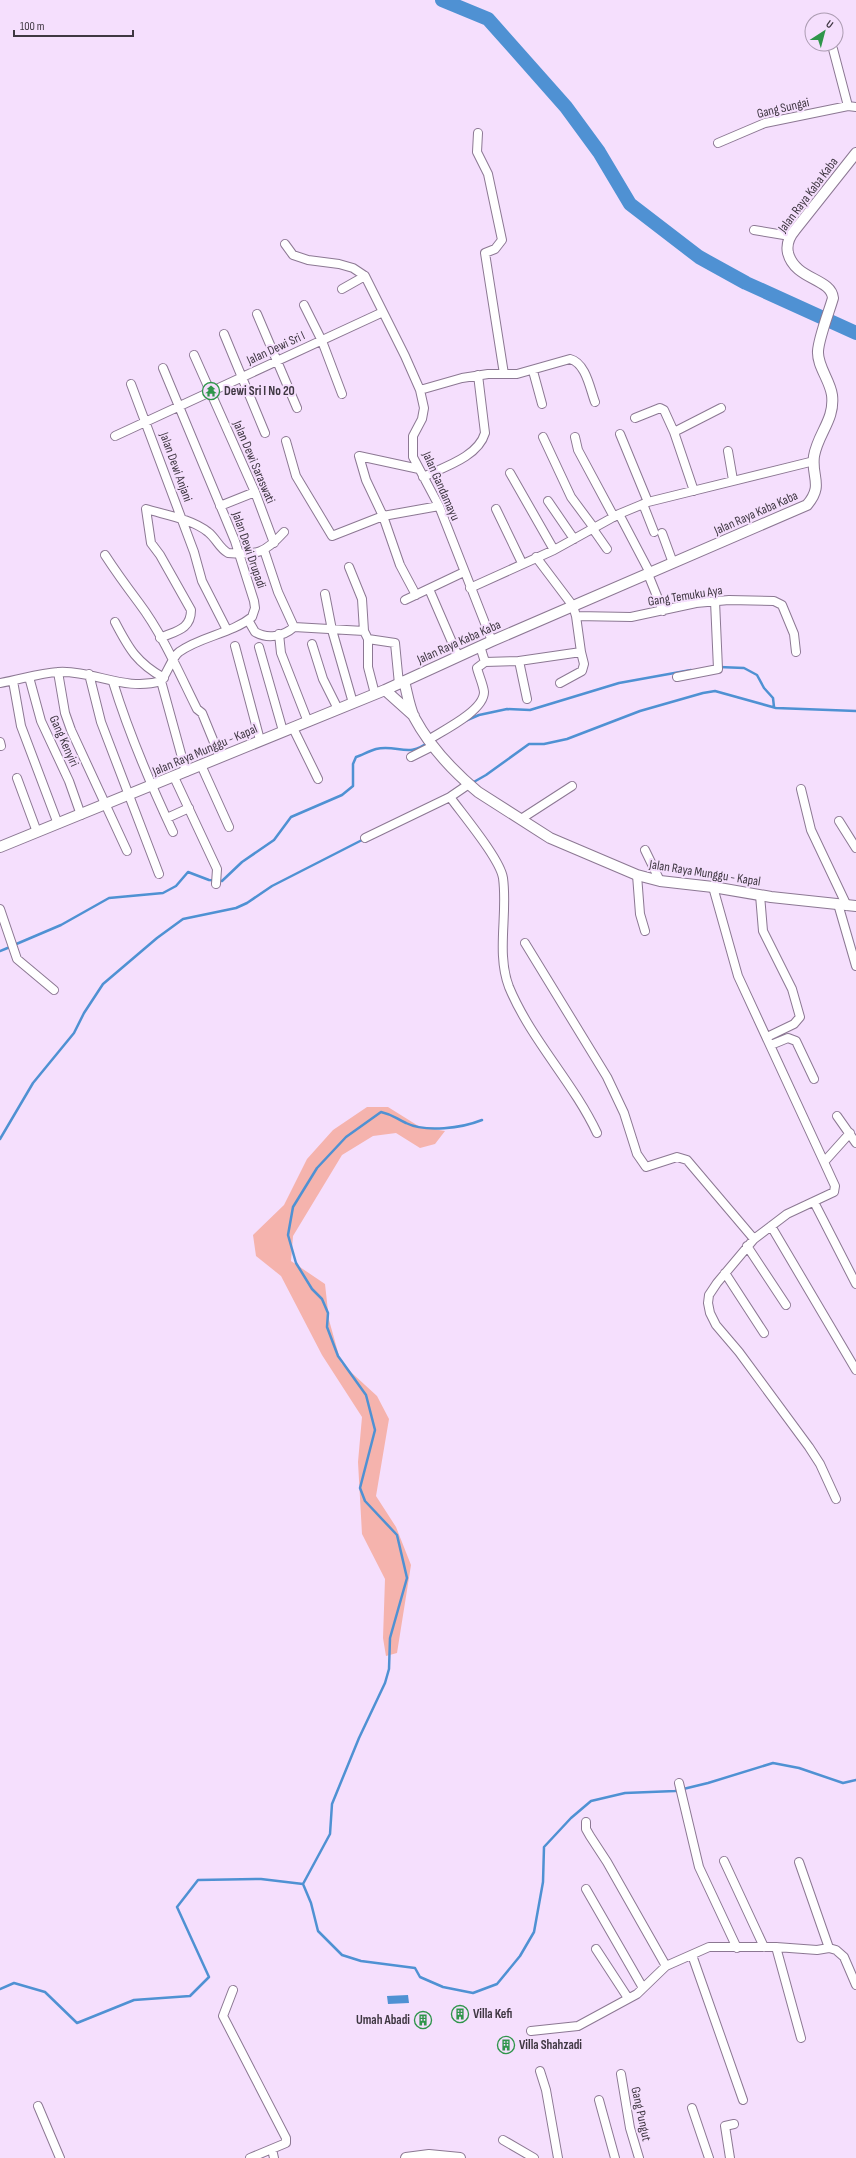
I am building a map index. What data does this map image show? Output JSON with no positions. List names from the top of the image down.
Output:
{
  "streets": {
    "street": [
      "Gang Sungai",
      "Jalan Raya Kaba Kaba",
      "Jalan Dewi Sri I",
      "Jalan Dewi Saraswati",
      "Jalan Dewi Anjani",
      "Jalan Gandamayu",
      "Jalan Dewi Drupadi",
      "Gang Temuku Aya",
      "Gang Kenyiri",
      "Jalan Raya Munggu - Kapal",
      "Gang Pungut"
    ]
  },
  "crossings": [
    ["Jalan Raya Kaba Kaba", "Jalan Gandamayu"],
    ["Jalan Raya Kaba Kaba", "Gang Temuku Aya"],
    ["Jalan Raya Kaba Kaba", "Jalan Raya Munggu - Kapal"],
    ["Jalan Dewi Sri I", "Jalan Dewi Saraswati"],
    ["Jalan Dewi Sri I", "Jalan Dewi Anjani"],
    ["Jalan Dewi Sri I", "Jalan Gandamayu"],
    ["Jalan Dewi Sri I", "Jalan Dewi Drupadi"],
    ["Gang Kenyiri", "Jalan Raya Munggu - Kapal"]
  ],
  "places": {
    "temple": ["Dewi Sri I No 20"],
    "building": ["Villa Kefi", "Umah Abadi", "Villa Shahzadi"]
  },
  "scale_bar": "100 m",
  "north": "top right"
}
